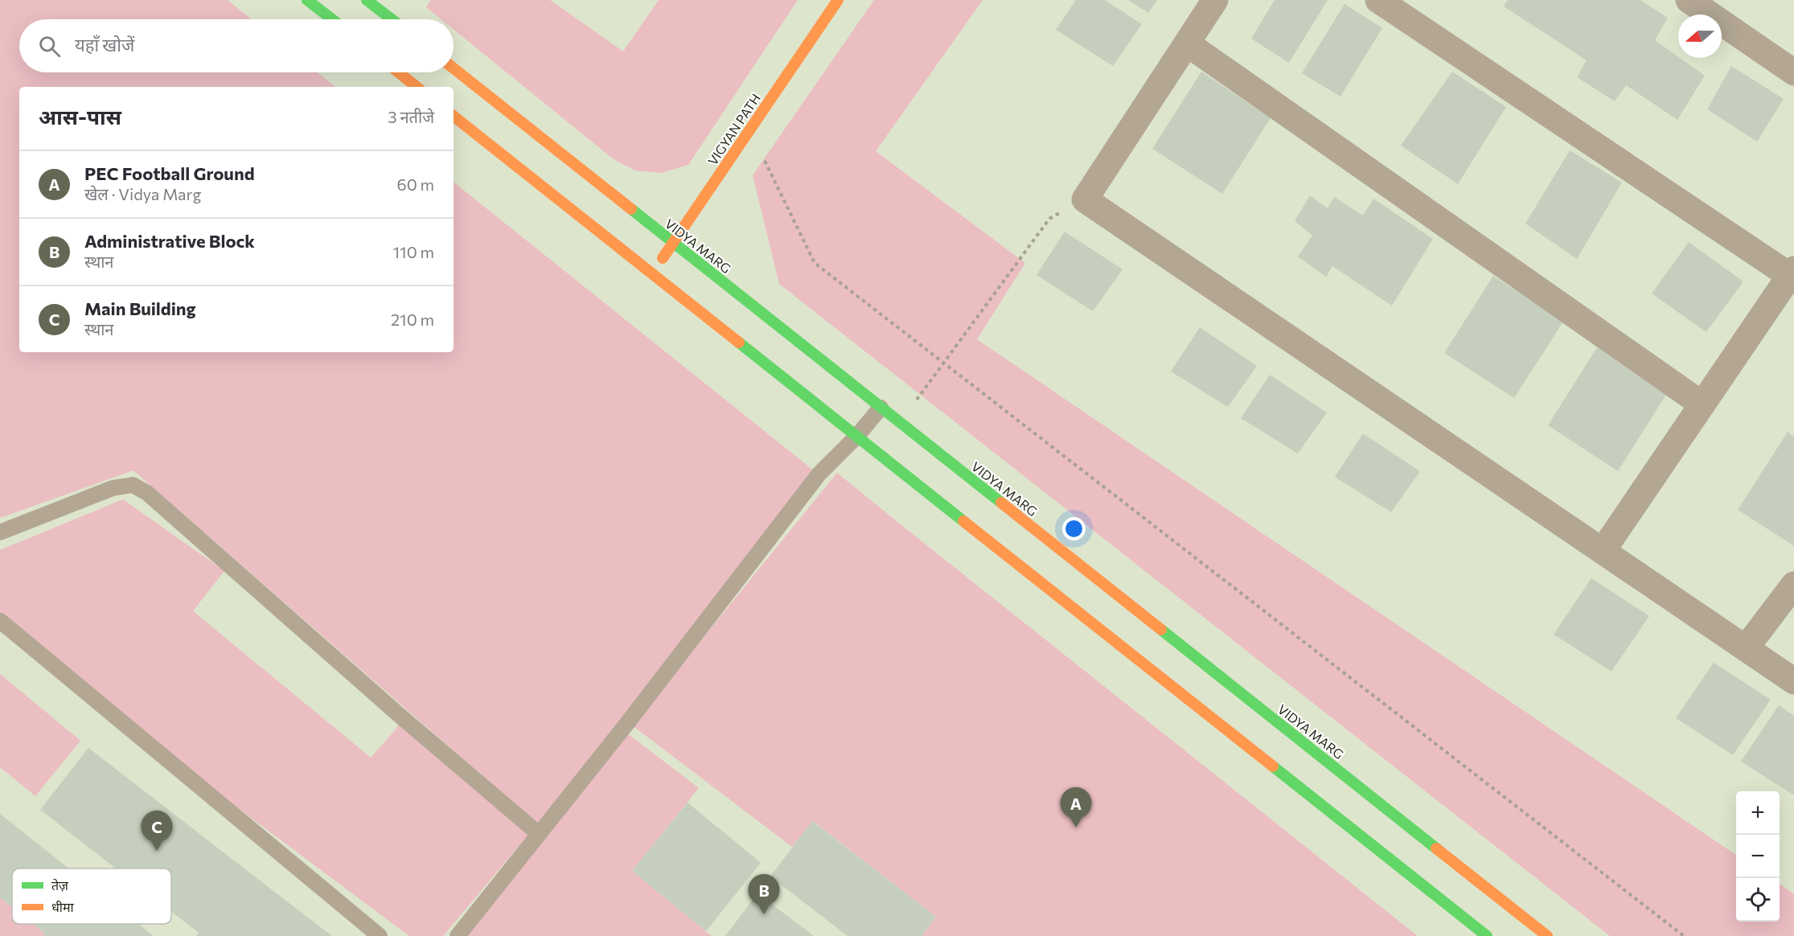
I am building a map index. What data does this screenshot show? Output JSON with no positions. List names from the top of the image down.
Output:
{
  "streets": {
    "main road": ["VIGYAN PATH", "VIDYA MARG"]
  },
  "crossings": [
    ["VIGYAN PATH", "VIDYA MARG"]
  ],
  "legend": ["तेज़", "धीमा"],
  "north": "left",
  "page": {
    "search": "यहाँ खोजें",
    "heading": ["आस-पास", "3 नतीजे"],
    "list": [
      {
        "mark": "A",
        "name": "PEC Football Ground",
        "note": "खेल · Vidya Marg",
        "value": "60 m"
      },
      {
        "mark": "B",
        "name": "Administrative Block",
        "note": "स्थान",
        "value": "110 m"
      },
      {
        "mark": "C",
        "name": "Main Building",
        "note": "स्थान",
        "value": "210 m"
      }
    ],
    "pins": ["A", "C", "B"],
    "map_buttons": ["+", "−"]
  }
}
